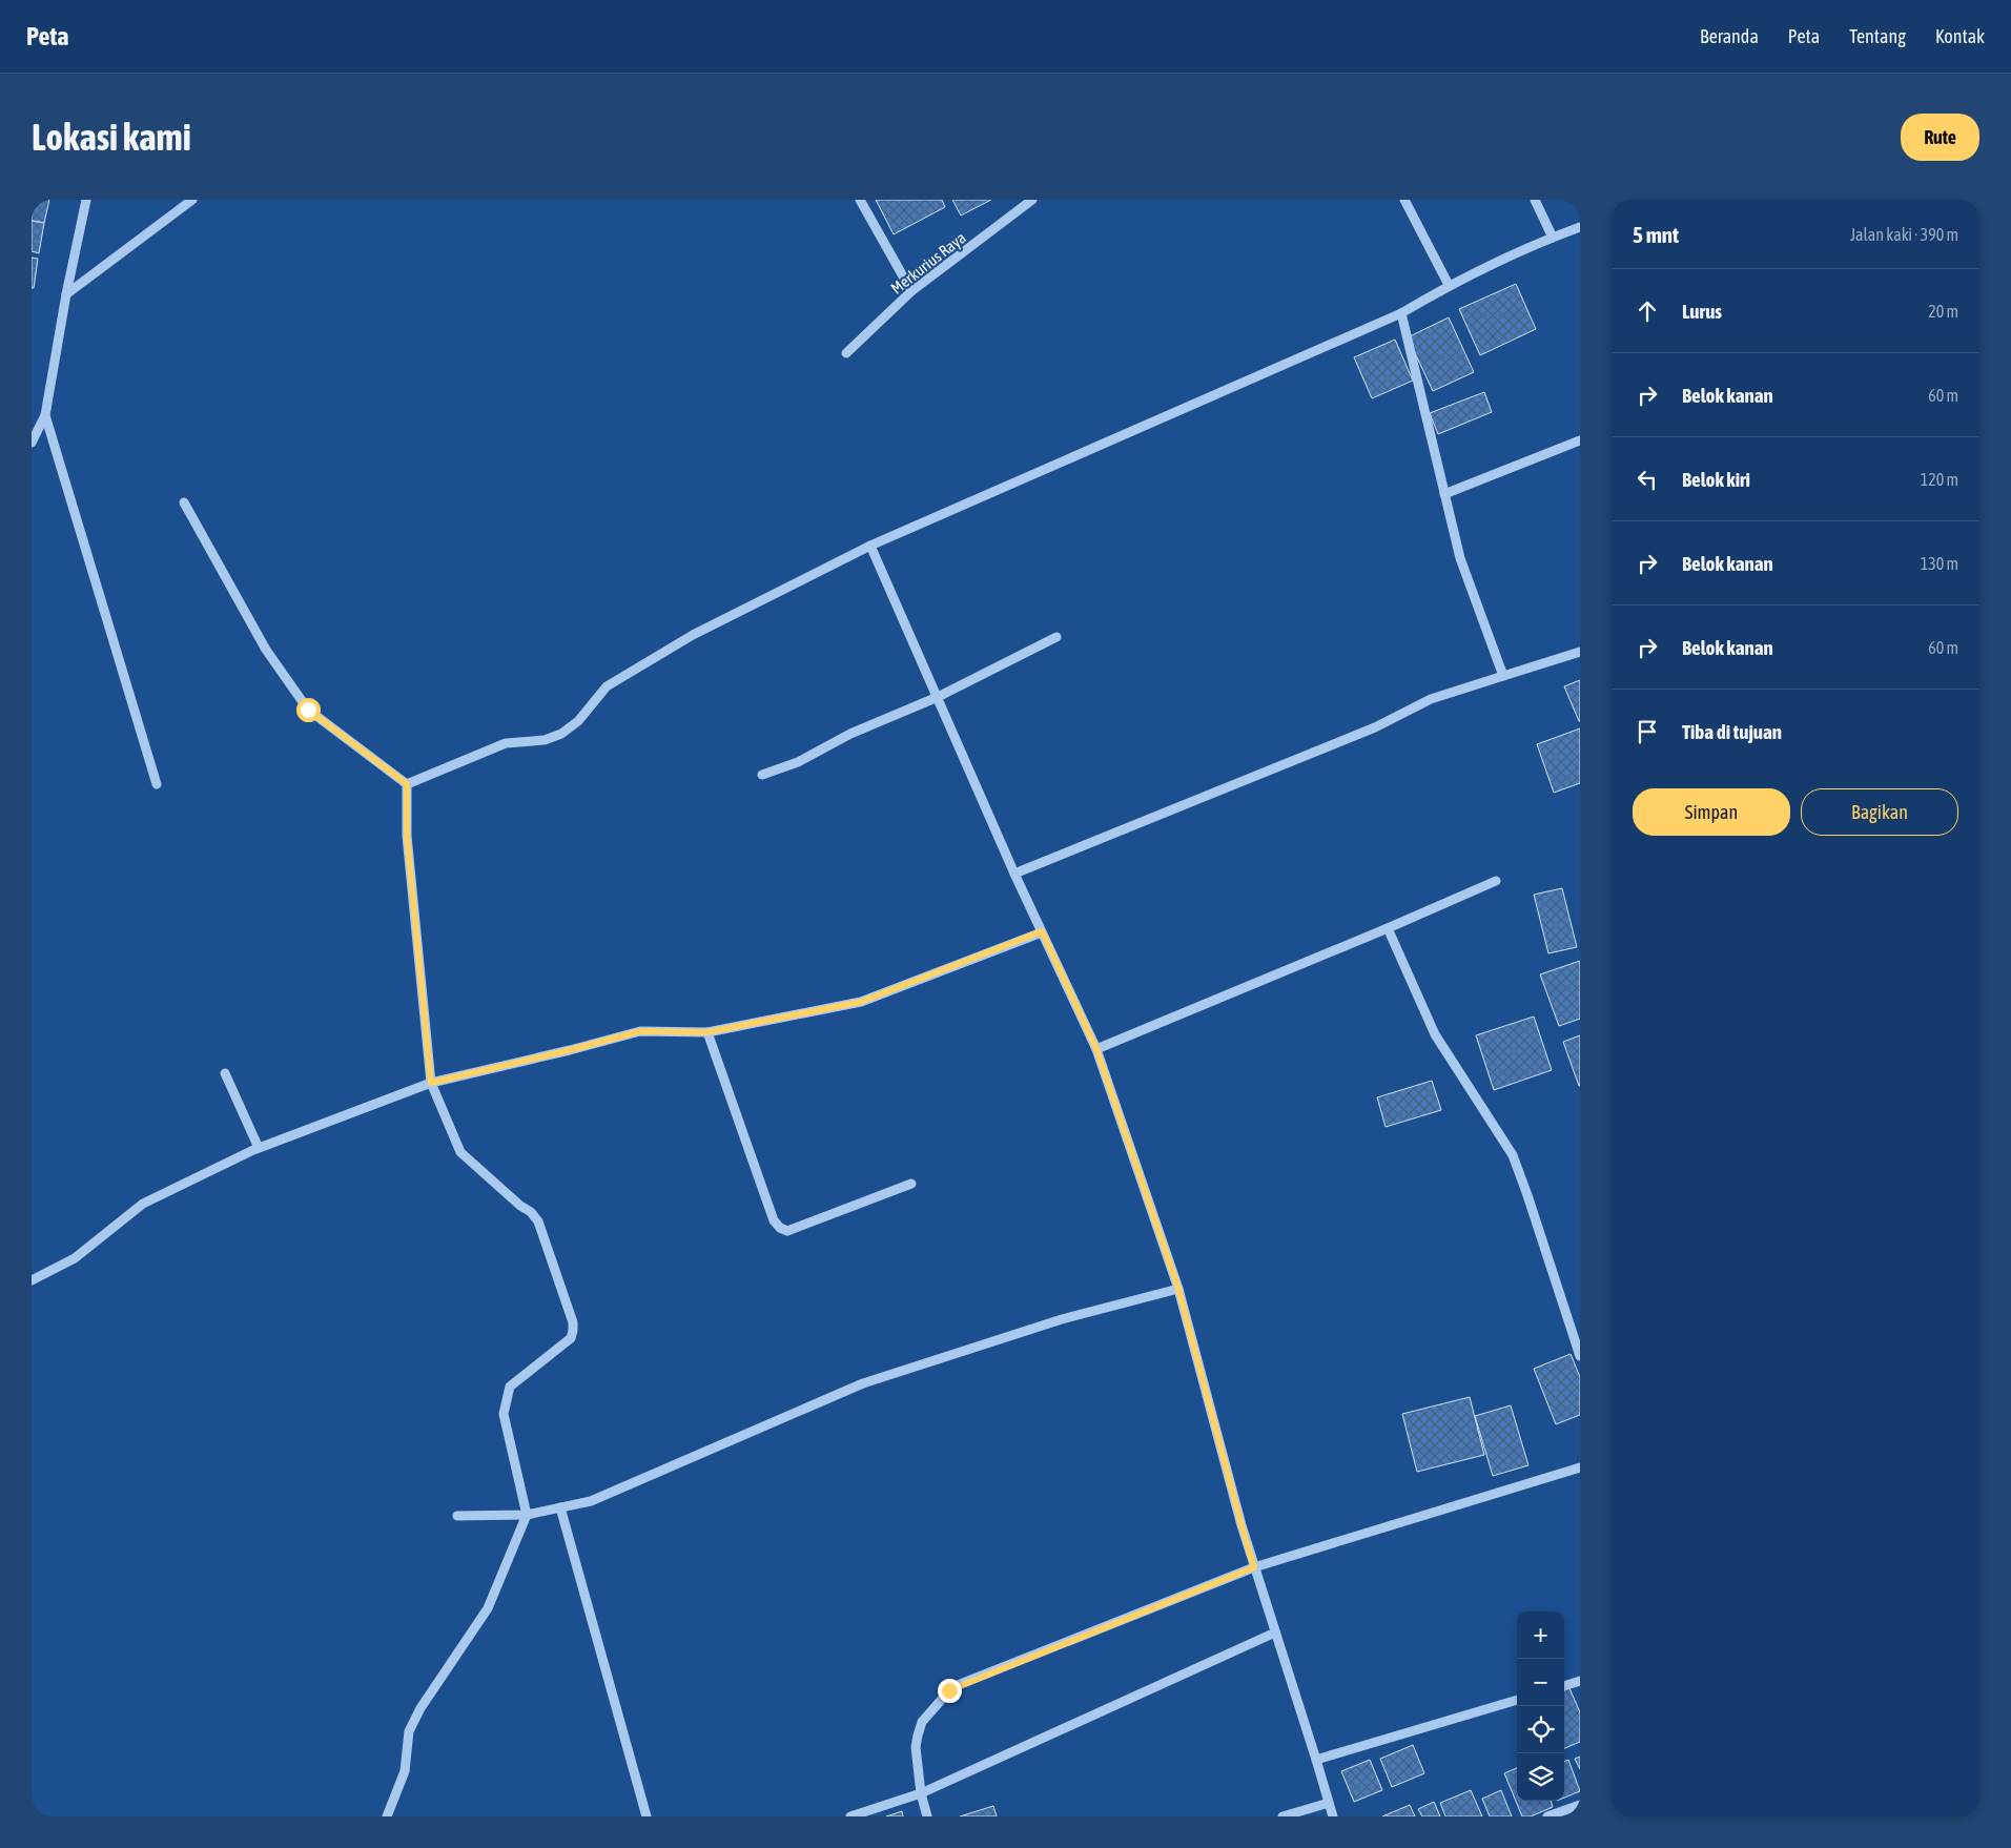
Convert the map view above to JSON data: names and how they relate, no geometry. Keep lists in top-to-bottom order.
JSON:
{
  "streets": {
    "street": ["Merkurius Raya"]
  },
  "page": {
    "header": "Peta",
    "nav": [
      "Beranda",
      "Peta",
      "Tentang",
      "Kontak"
    ],
    "buttons": [
      "Rute",
      ["Simpan", "Bagikan"]
    ],
    "title": "Lokasi kami",
    "heading": ["5 mnt", "Jalan kaki · 390 m"],
    "list": [
      ["Lurus", "20 m"],
      ["Belok kanan", "60 m"],
      ["Belok kiri", "120 m"],
      ["Belok kanan", "130 m"],
      ["Belok kanan", "60 m"],
      "Tiba di tujuan"
    ],
    "map_buttons": ["+", "−"]
  }
}
